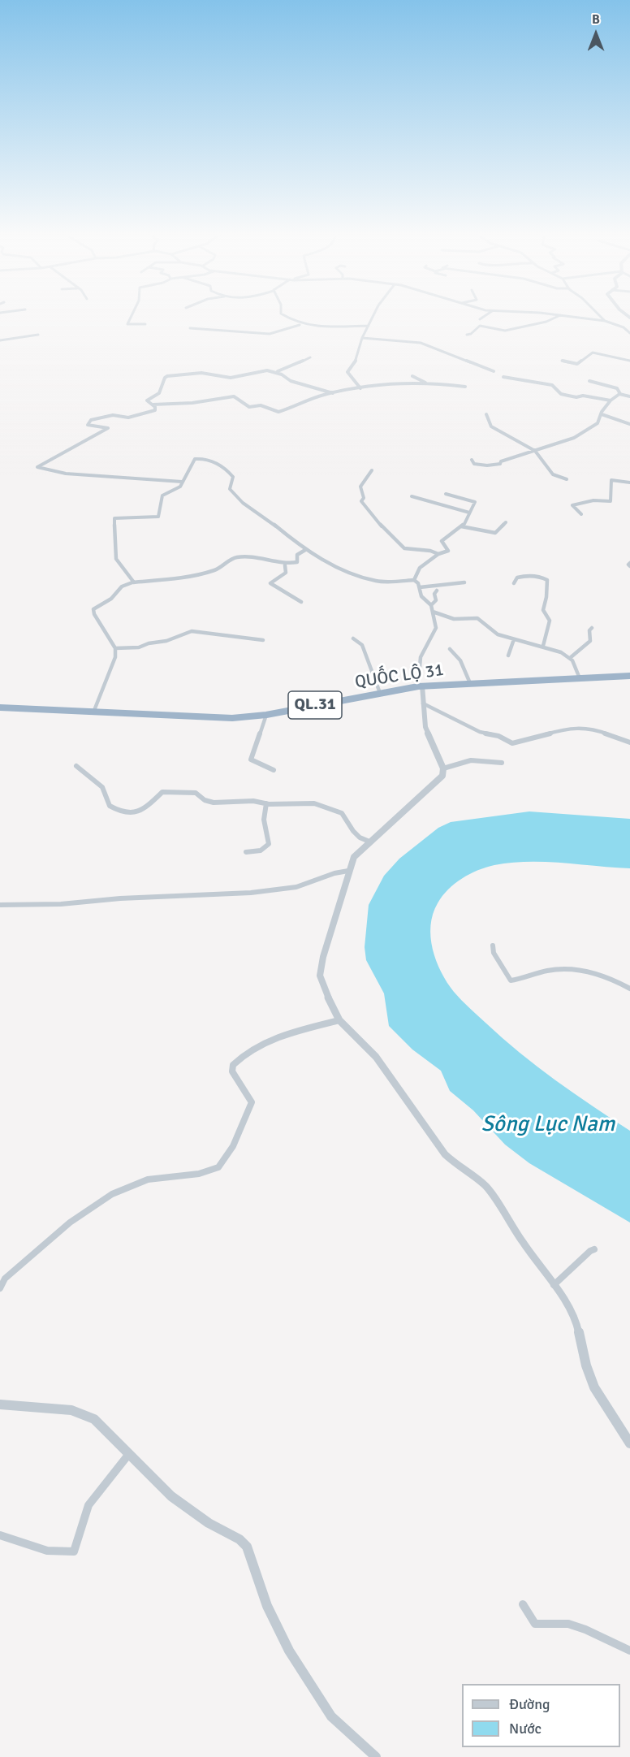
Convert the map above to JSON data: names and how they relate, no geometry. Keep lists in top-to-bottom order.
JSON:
{
  "streets": {
    "highway": ["QUỐC LỘ 31", "QL.31"]
  },
  "water": ["Sông Lục Nam"],
  "legend": ["Đường", "Nước"],
  "north": "top"
}
